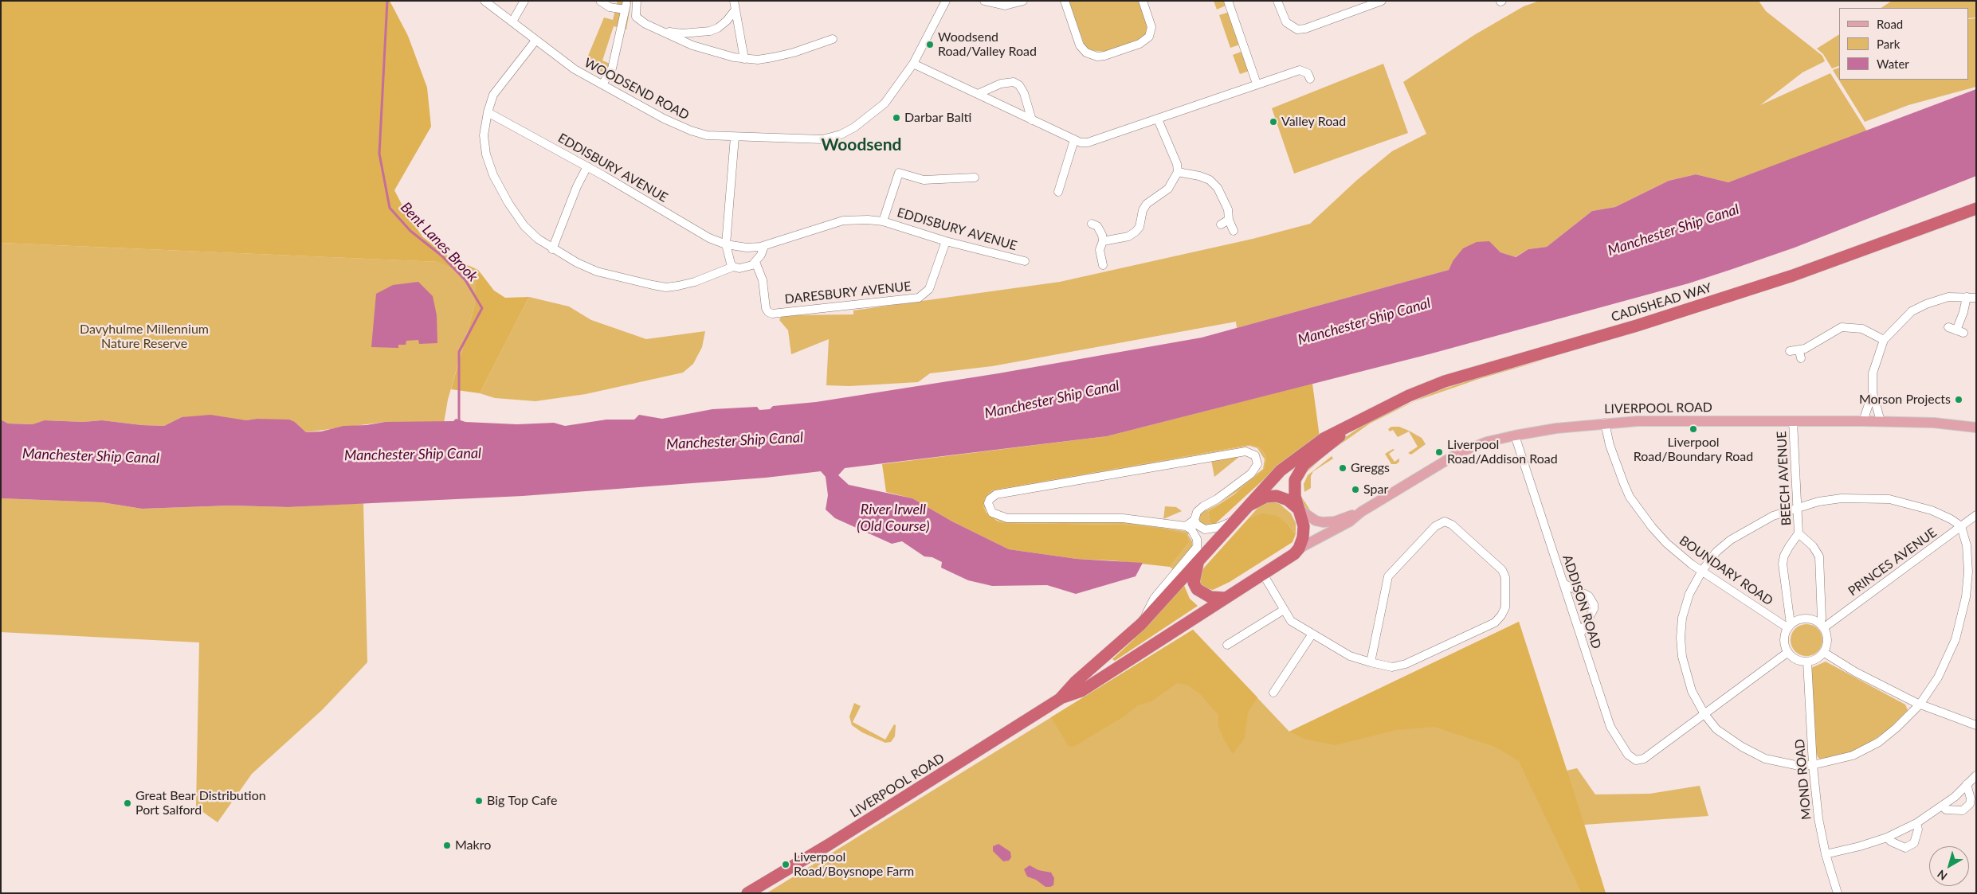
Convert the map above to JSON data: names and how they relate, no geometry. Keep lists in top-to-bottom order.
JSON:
{
  "streets": {
    "highway": ["CADISHEAD WAY", "LIVERPOOL ROAD"],
    "street": [
      "WOODSEND ROAD",
      "EDDISBURY AVENUE",
      "DARESBURY AVENUE",
      "BEECH AVENUE",
      "PRINCES AVENUE",
      "BOUNDARY ROAD",
      "ADDISON ROAD",
      "MOND ROAD"
    ]
  },
  "crossings": [
    ["EDDISBURY AVENUE", "DARESBURY AVENUE"],
    ["CADISHEAD WAY", "LIVERPOOL ROAD"],
    ["LIVERPOOL ROAD", "BEECH AVENUE"],
    ["LIVERPOOL ROAD", "BOUNDARY ROAD"],
    ["LIVERPOOL ROAD", "ADDISON ROAD"],
    ["BEECH AVENUE", "PRINCES AVENUE"],
    ["BEECH AVENUE", "BOUNDARY ROAD"],
    ["BEECH AVENUE", "MOND ROAD"],
    ["PRINCES AVENUE", "BOUNDARY ROAD"],
    ["PRINCES AVENUE", "MOND ROAD"],
    ["BOUNDARY ROAD", "MOND ROAD"]
  ],
  "districts": ["Woodsend"],
  "water": ["Manchester Ship Canal", "Bent Lanes Brook", "River Irwell (Old Course)"],
  "parks": ["Davyhulme Millennium Nature Reserve"],
  "places": [
    "Woodsend Road/Valley Road",
    "Darbar Balti",
    "Valley Road",
    "Morson Projects",
    "Liverpool Road/Boundary Road",
    "Liverpool Road/Addison Road",
    "Greggs",
    "Spar",
    "Big Top Cafe",
    "Great Bear Distribution Port Salford",
    "Makro",
    "Liverpool Road/Boysnope Farm"
  ],
  "legend": ["Road", "Park", "Water"],
  "north": "bottom left"
}
